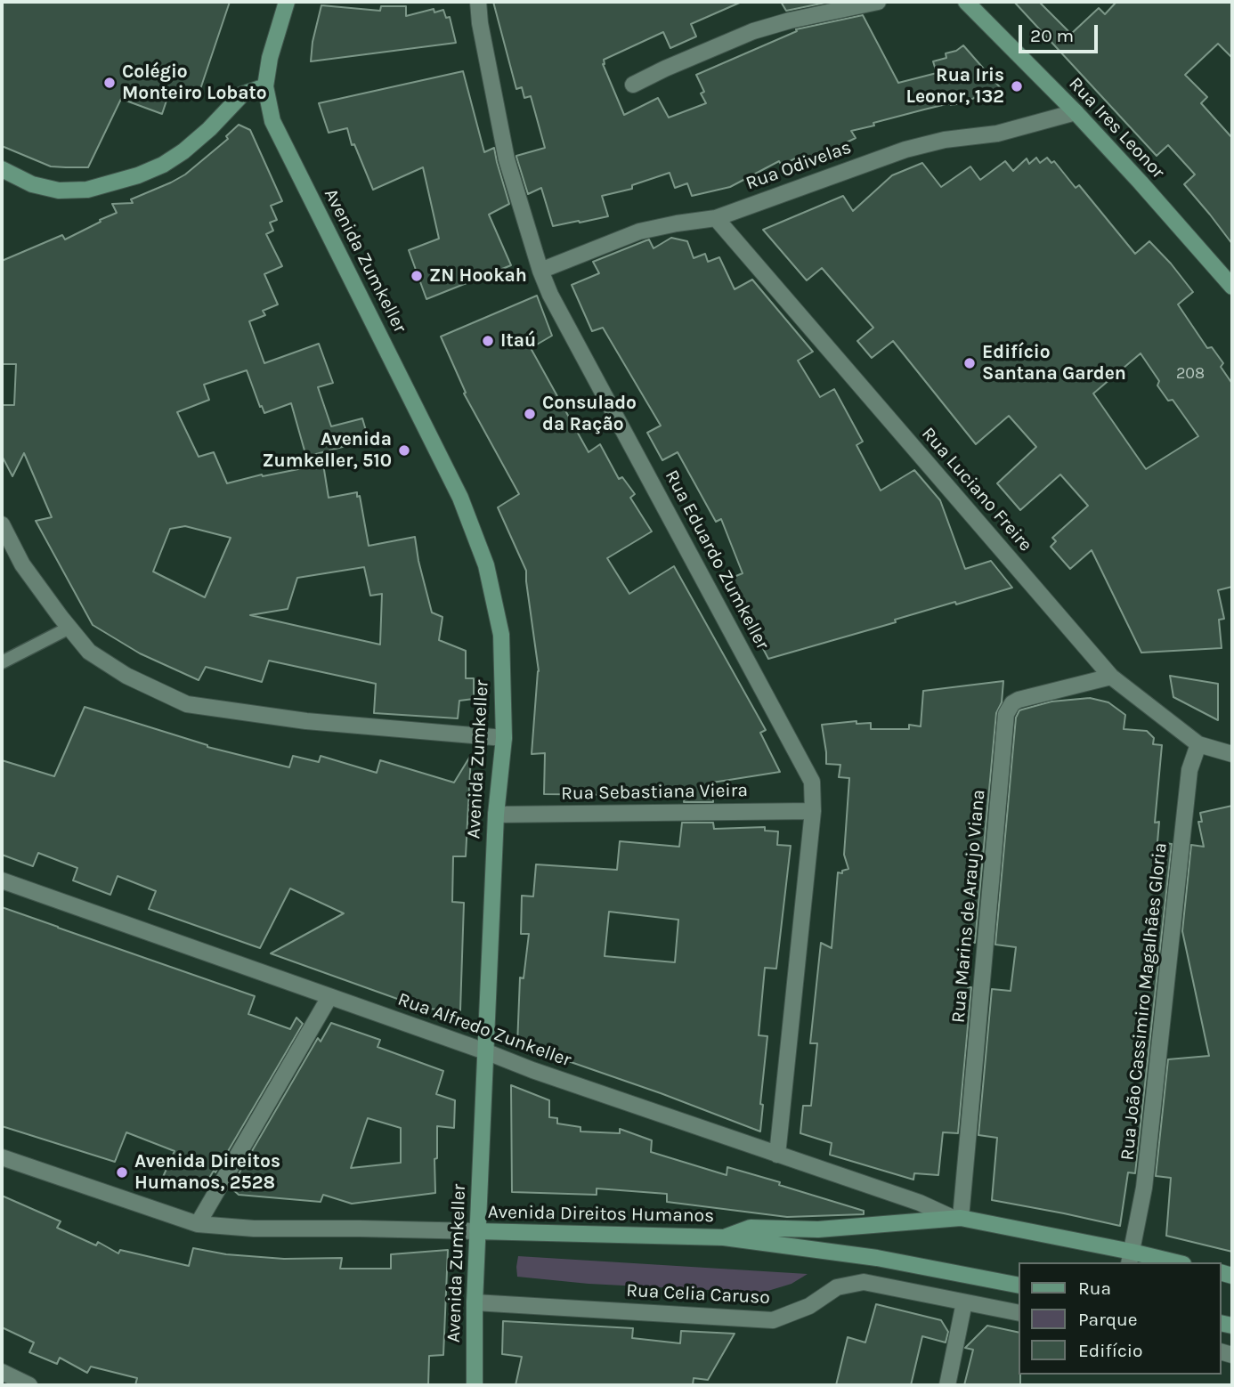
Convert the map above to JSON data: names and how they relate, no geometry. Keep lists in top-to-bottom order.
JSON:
{
  "streets": {
    "main road": ["Rua Ires Leonor", "Avenida Zumkeller", "Avenida Direitos Humanos"],
    "street": [
      "Rua Odivelas",
      "Rua Luciano Freire",
      "Rua Eduardo Zumkeller",
      "Rua Sebastiana Vieira",
      "Rua Marins de Araujo Viana",
      "Rua João Cassimiro Magalhães Gloria",
      "Rua Alfredo Zunkeller",
      "Rua Celia Caruso"
    ]
  },
  "crossings": [
    ["Rua Ires Leonor", "Rua Odivelas"],
    ["Rua Odivelas", "Rua Luciano Freire"],
    ["Rua Odivelas", "Rua Eduardo Zumkeller"],
    ["Avenida Zumkeller", "Rua Sebastiana Vieira"],
    ["Avenida Zumkeller", "Rua Alfredo Zunkeller"],
    ["Avenida Zumkeller", "Avenida Direitos Humanos"],
    ["Avenida Zumkeller", "Rua Celia Caruso"],
    ["Rua Luciano Freire", "Rua Marins de Araujo Viana"],
    ["Rua Luciano Freire", "Rua João Cassimiro Magalhães Gloria"],
    ["Rua Eduardo Zumkeller", "Rua Sebastiana Vieira"],
    ["Rua Eduardo Zumkeller", "Rua Alfredo Zunkeller"],
    ["Rua Marins de Araujo Viana", "Rua Alfredo Zunkeller"],
    ["Rua Marins de Araujo Viana", "Avenida Direitos Humanos"],
    ["Rua João Cassimiro Magalhães Gloria", "Avenida Direitos Humanos"],
    ["Rua Alfredo Zunkeller", "Avenida Direitos Humanos"]
  ],
  "places": [
    "Colégio Monteiro Lobato",
    "Rua Iris Leonor, 132",
    "ZN Hookah",
    "Itaú",
    "Edifício Santana Garden",
    "Consulado da Ração",
    "Avenida Zumkeller, 510",
    "Avenida Direitos Humanos, 2528"
  ],
  "house_numbers": ["208"],
  "legend": ["Rua", "Parque", "Edifício"],
  "scale_bar": "20 m"
}
